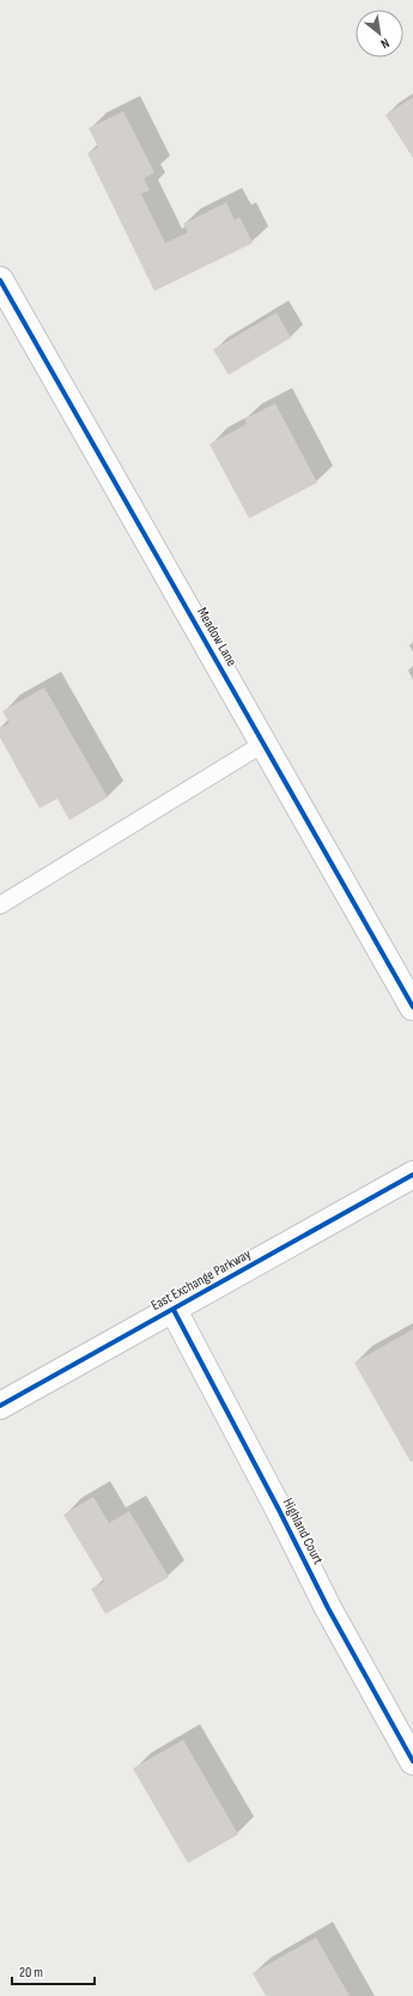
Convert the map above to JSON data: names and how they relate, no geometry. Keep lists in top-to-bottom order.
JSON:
{
  "streets": {
    "street": ["Meadow Lane", "East Exchange Parkway", "Highland Court"]
  },
  "crossings": [
    ["East Exchange Parkway", "Highland Court"]
  ],
  "scale_bar": "20 m",
  "north": "bottom right"
}
